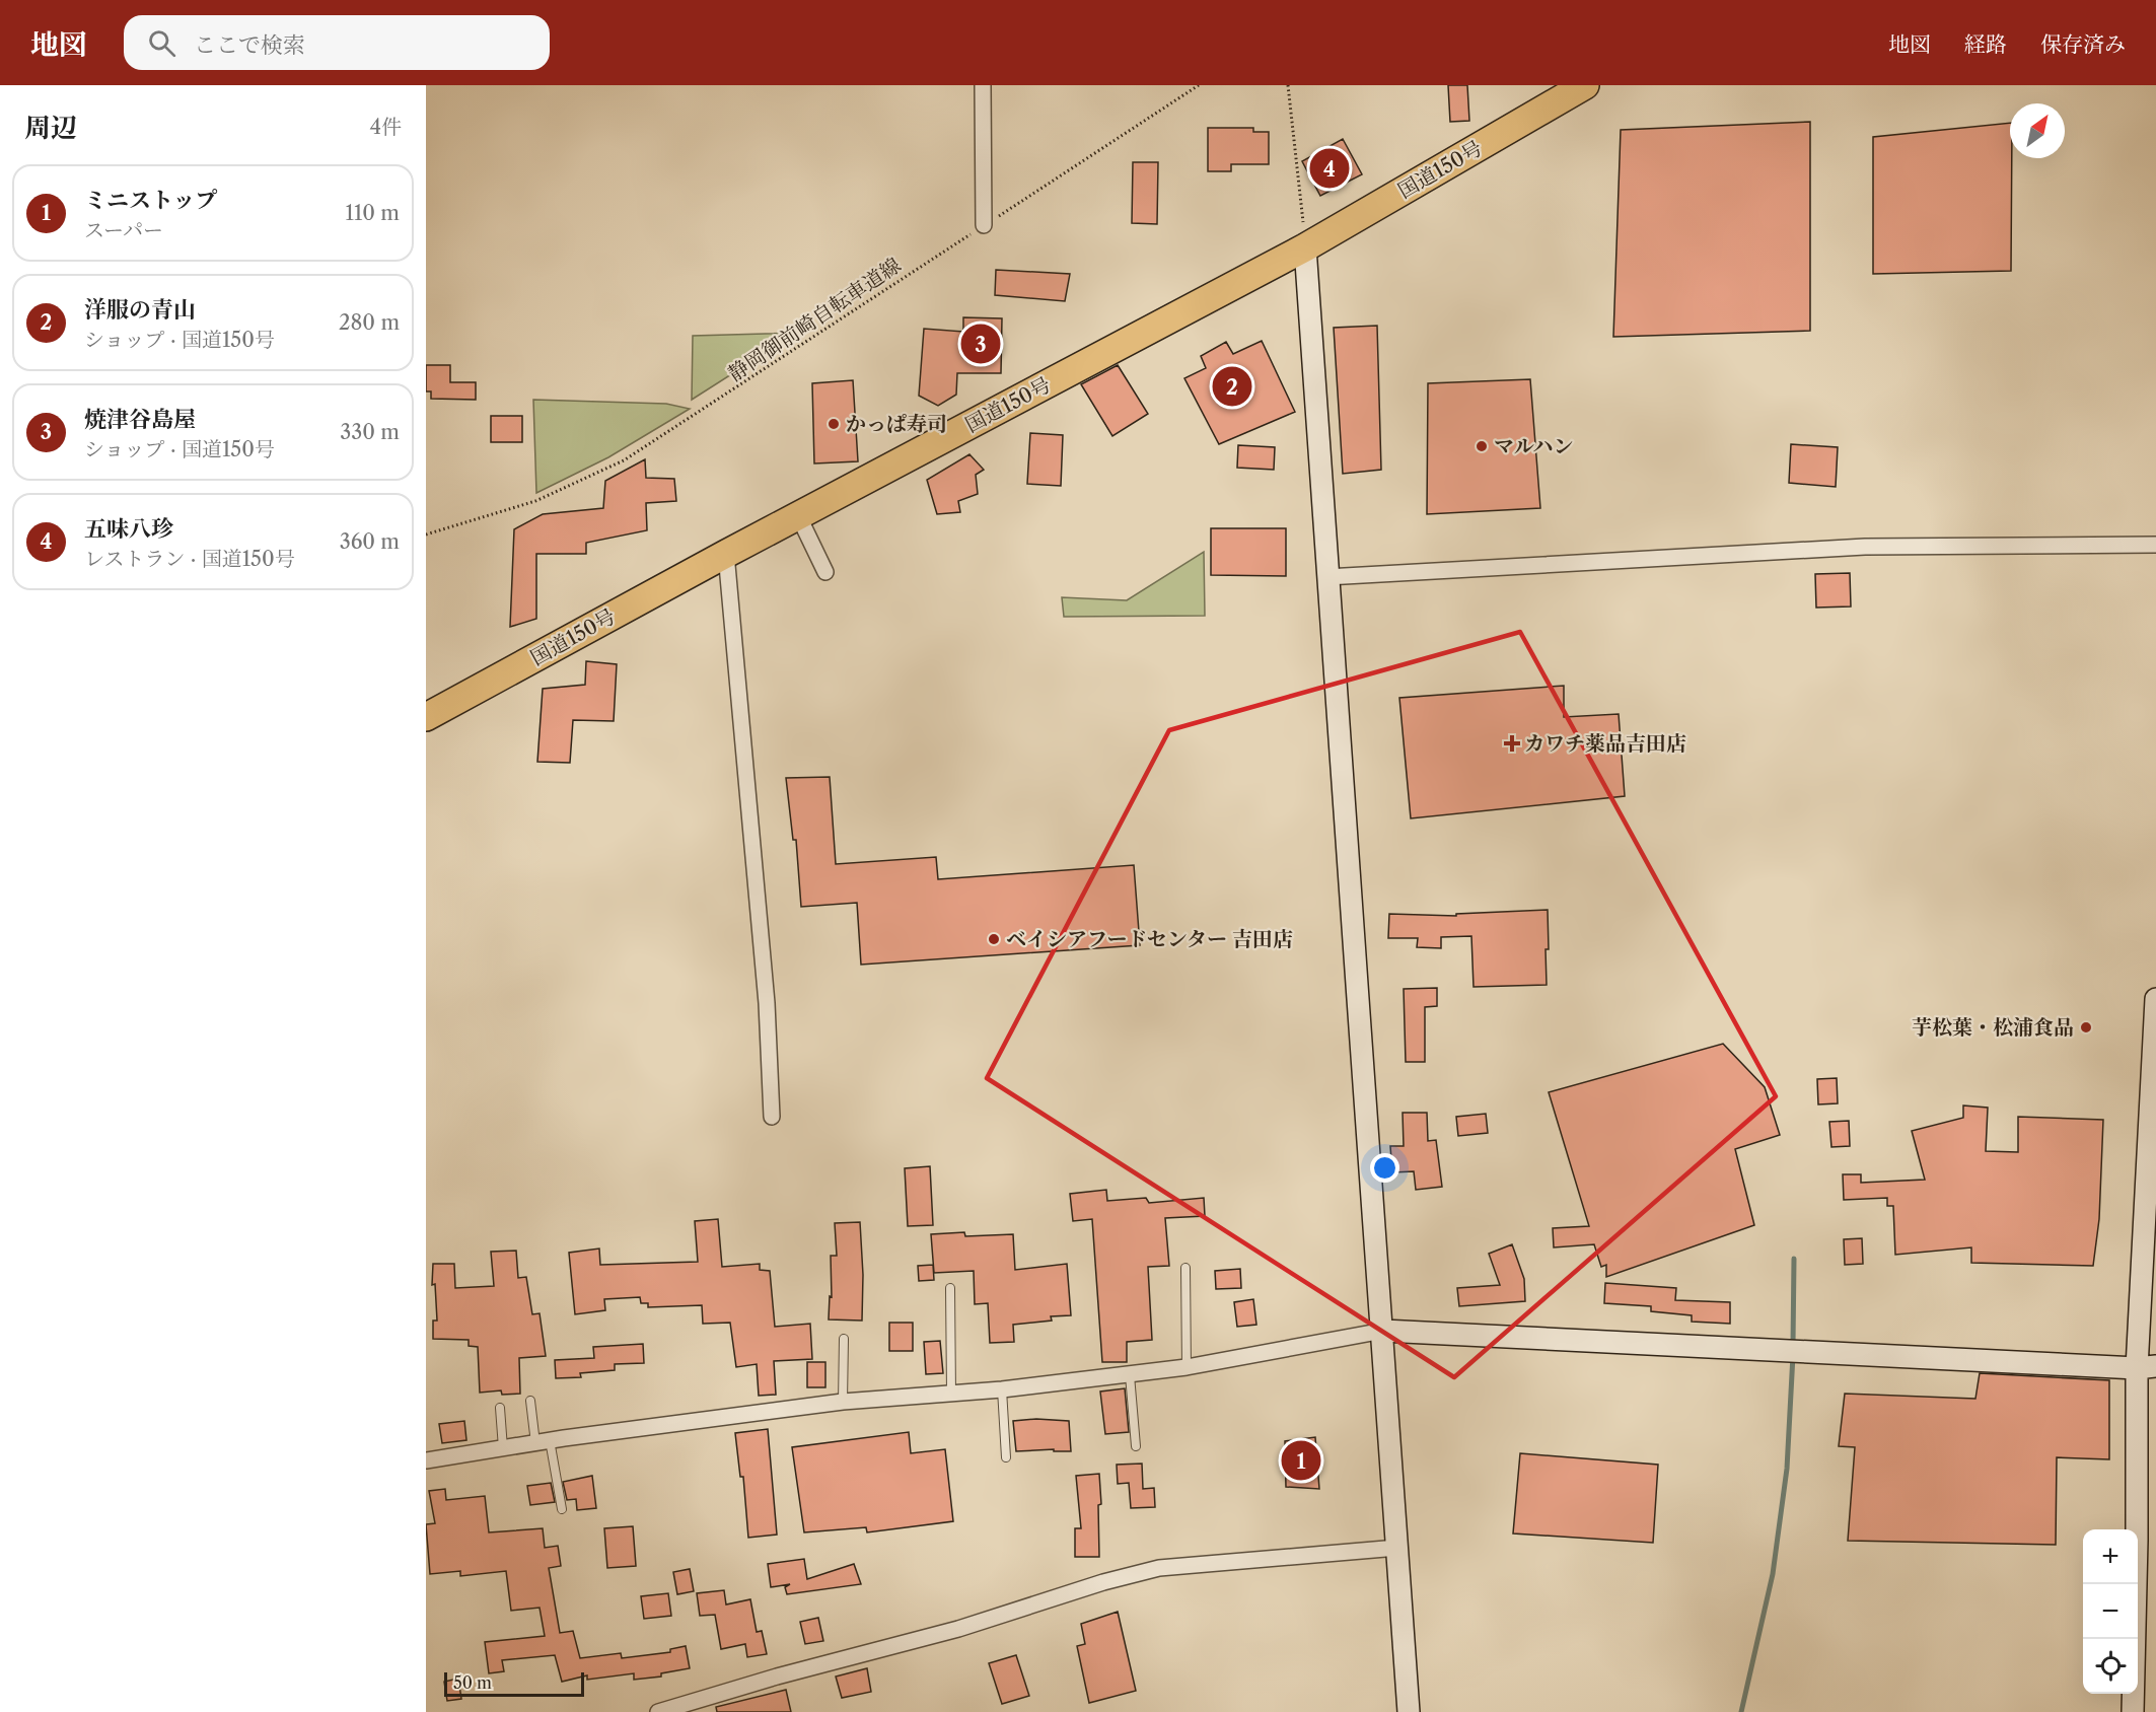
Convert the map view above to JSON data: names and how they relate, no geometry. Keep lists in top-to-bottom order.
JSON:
{
  "streets": {
    "highway": ["国道150号"],
    "path": ["静岡御前崎自転車道線"]
  },
  "places": {
    "other": [
      "かっぱ寿司",
      "マルハン",
      "ベイシアフードセンター 吉田店",
      "芋松葉・松浦食品"
    ],
    "health": ["カワチ薬品吉田店"]
  },
  "scale_bar": "50 m",
  "north": "top right",
  "page": {
    "header": "地図",
    "search": "ここで検索",
    "nav": ["地図", "経路", "保存済み"],
    "heading": ["周辺", "4件"],
    "pins": [
      "4",
      "3",
      "2",
      "1"
    ],
    "list": [
      {
        "mark": "1",
        "name": "ミニストップ",
        "note": "スーパー",
        "value": "110 m"
      },
      {
        "mark": "2",
        "name": "洋服の青山",
        "note": "ショップ · 国道150号",
        "value": "280 m"
      },
      {
        "mark": "3",
        "name": "焼津谷島屋",
        "note": "ショップ · 国道150号",
        "value": "330 m"
      },
      {
        "mark": "4",
        "name": "五味八珍",
        "note": "レストラン · 国道150号",
        "value": "360 m"
      }
    ],
    "map_buttons": ["+", "−"],
    "scale": "50 m"
  }
}
